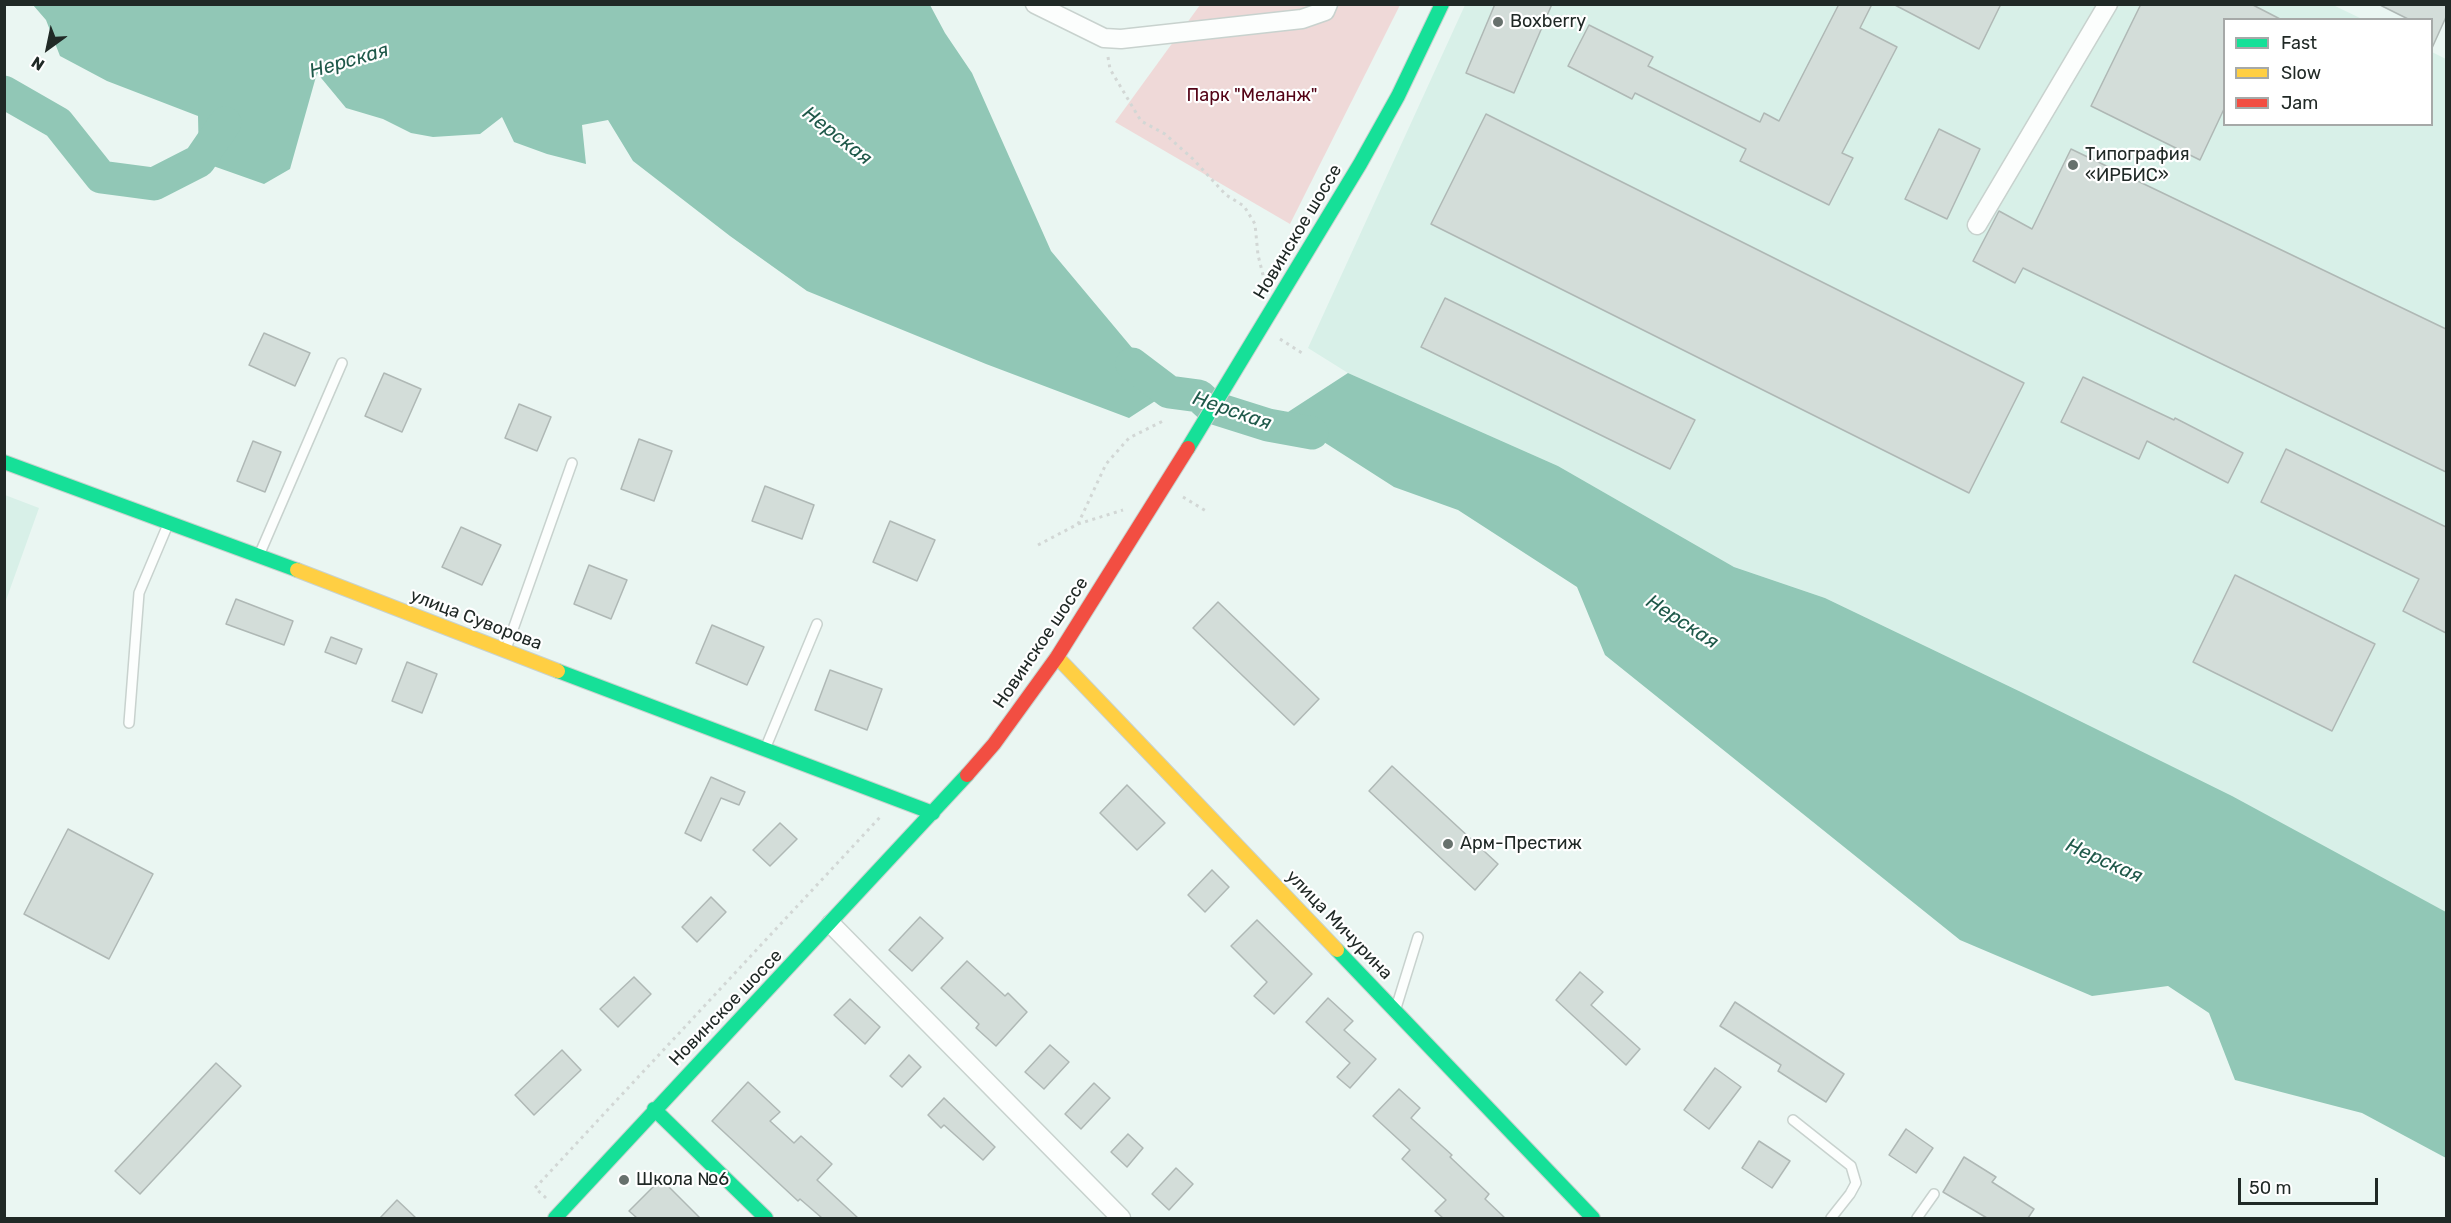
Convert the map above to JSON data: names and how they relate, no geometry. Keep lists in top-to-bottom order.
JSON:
{
  "streets": {
    "street": ["Новинское шоссе", "улица Суворова", "улица Мичурина"]
  },
  "crossings": [
    ["Новинское шоссе", "улица Суворова"],
    ["Новинское шоссе", "улица Мичурина"]
  ],
  "water": ["Нерская"],
  "parks": ["Парк \"Меланж\""],
  "places": [
    "Boxberry",
    "Типография «ИРБИС»",
    "Арм-Престиж",
    "Школа №6"
  ],
  "legend": ["Fast", "Slow", "Jam"],
  "scale_bar": "50 m",
  "north": "bottom left"
}
